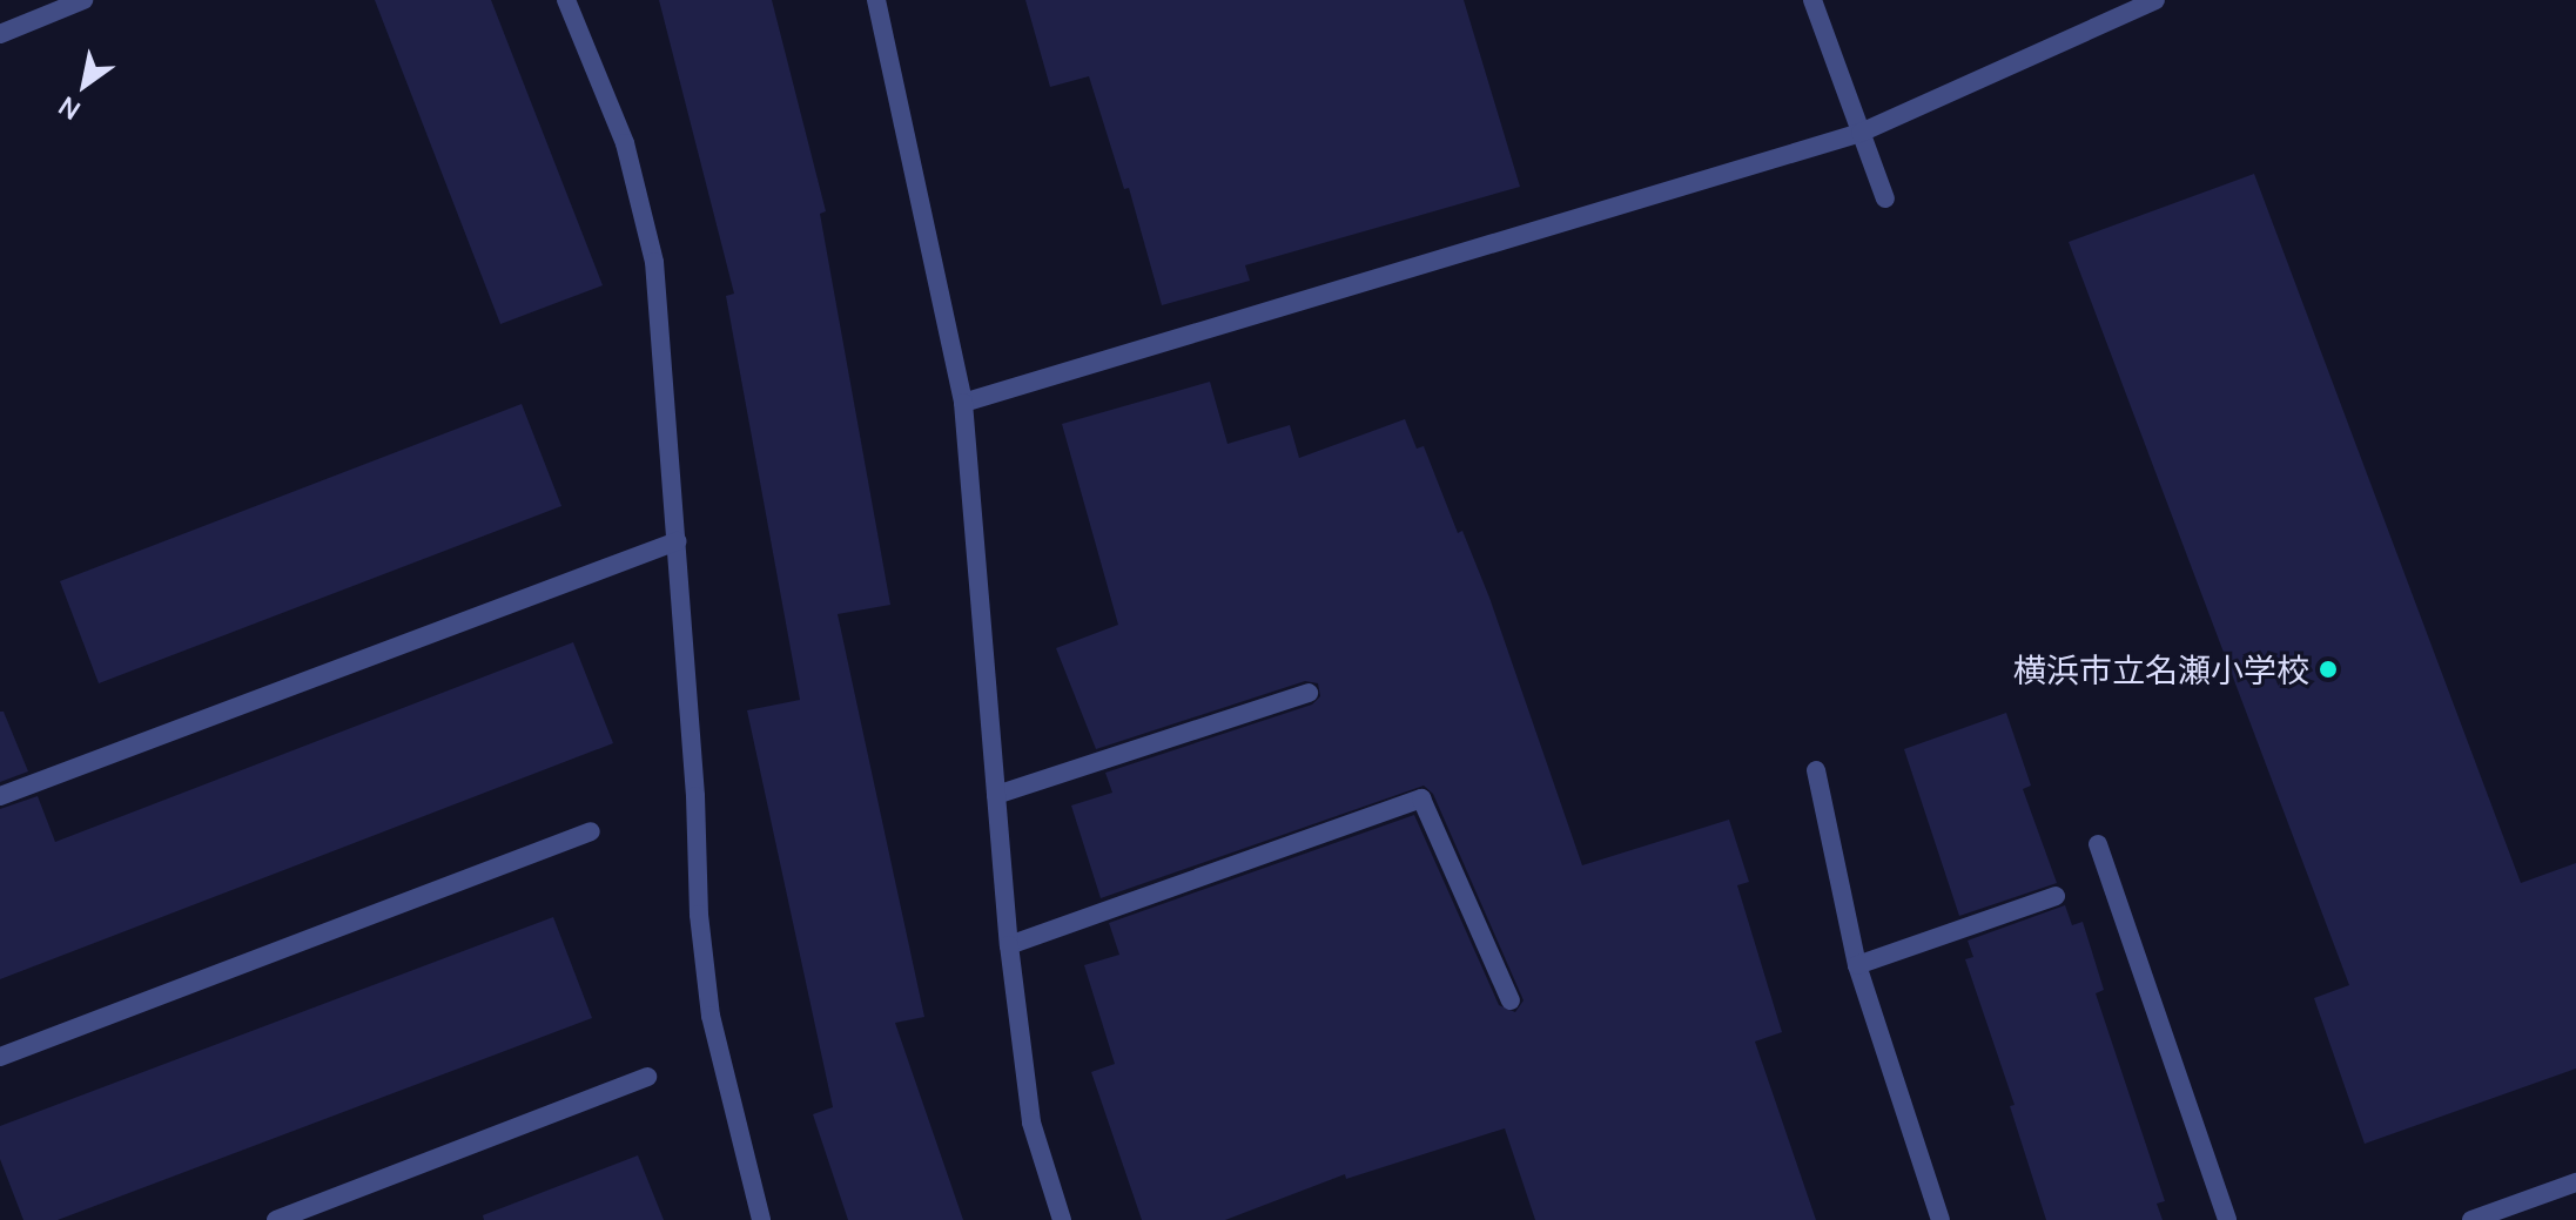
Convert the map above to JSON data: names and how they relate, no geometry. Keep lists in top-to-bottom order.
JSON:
{
  "places": ["横浜市立名瀬小学校"],
  "north": "bottom left"
}
